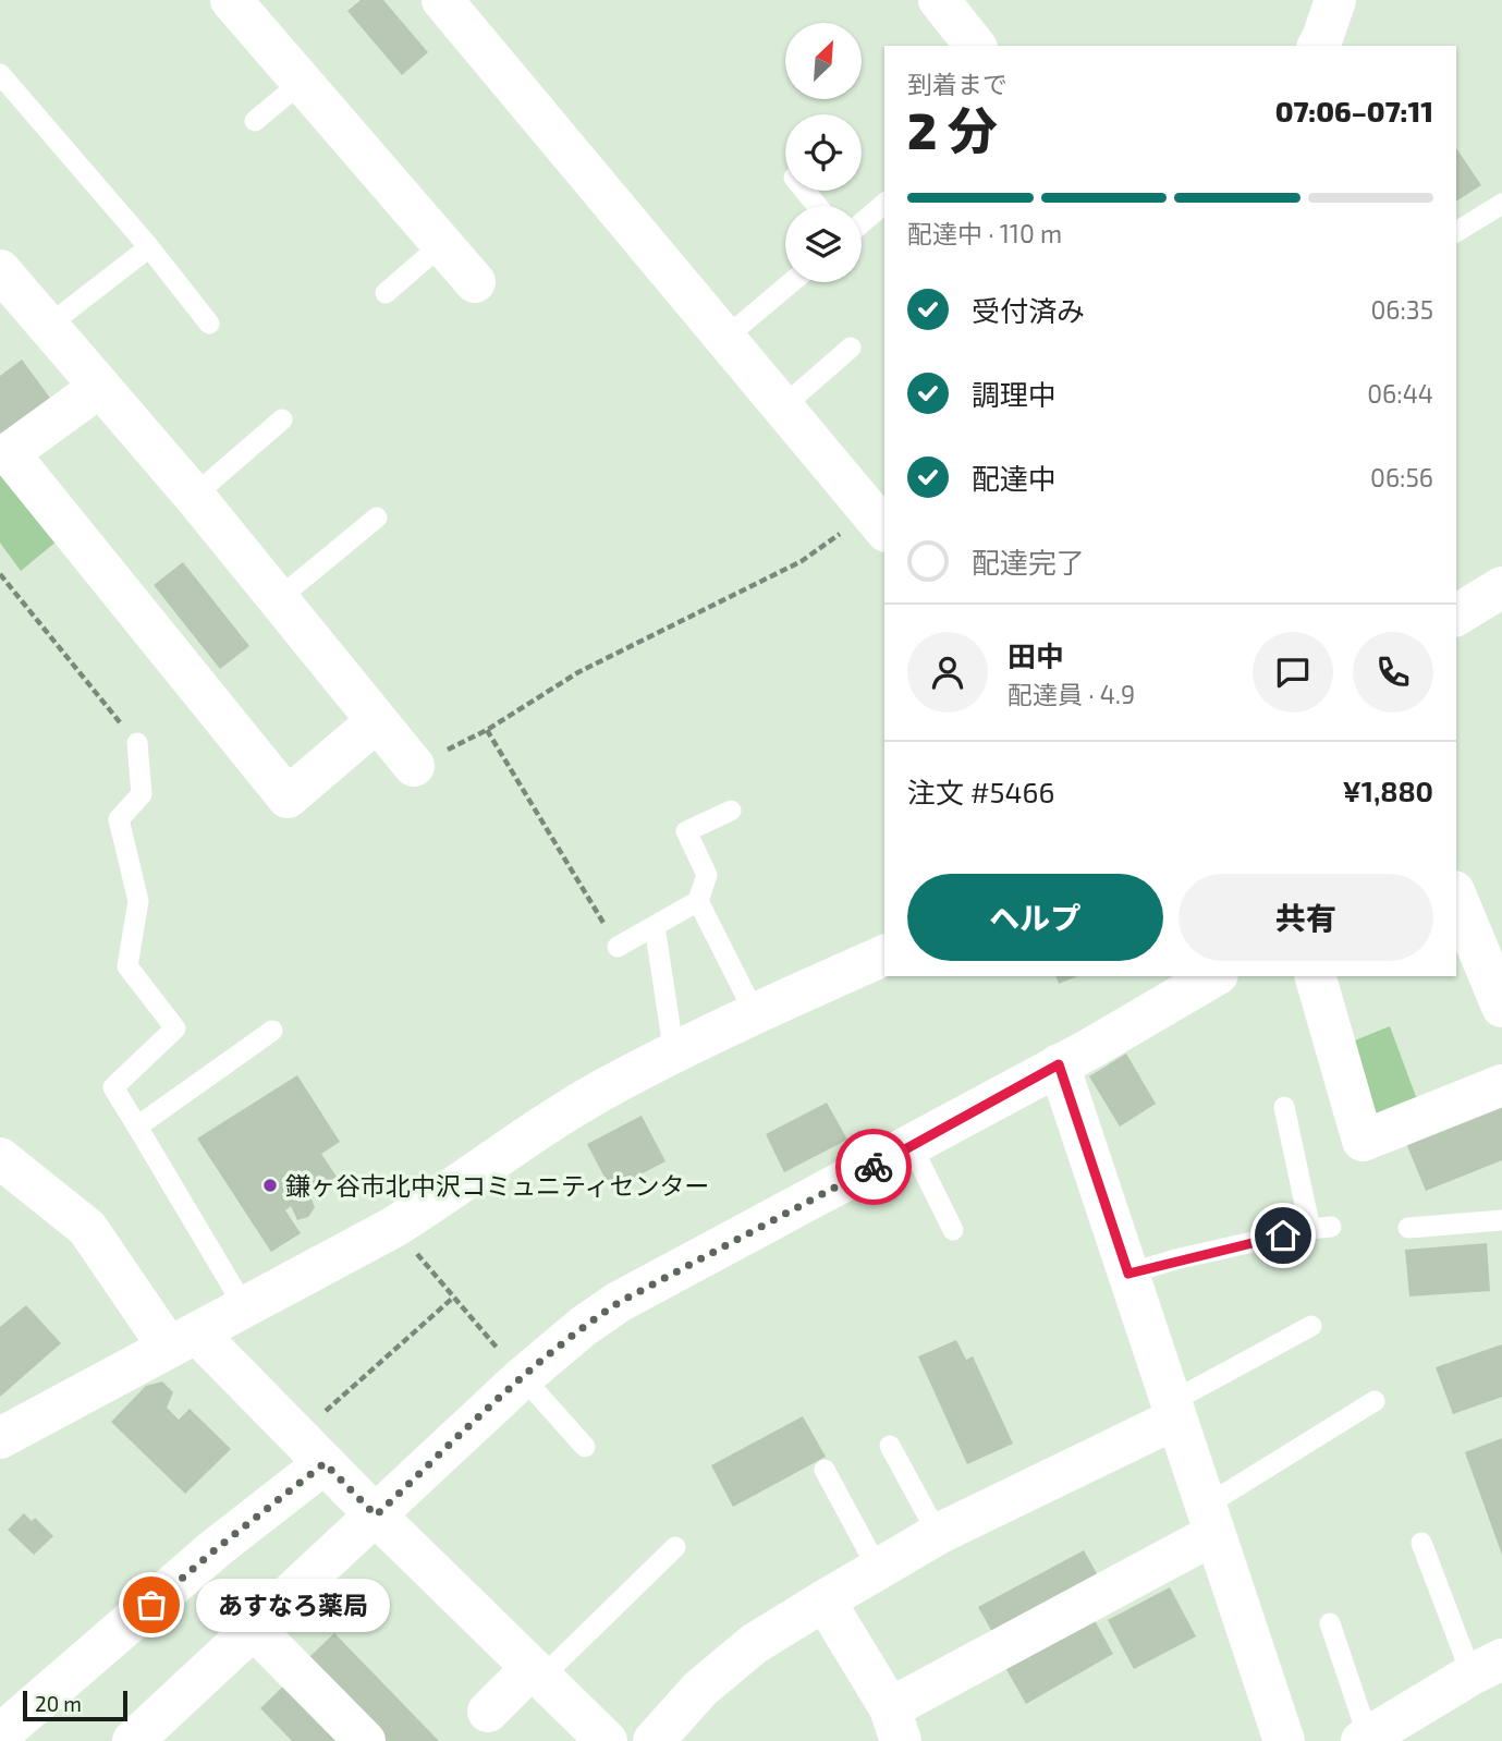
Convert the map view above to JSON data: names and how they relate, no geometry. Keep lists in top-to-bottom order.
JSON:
{
  "places": ["鎌ヶ谷市北中沢コミュニティセンター", "あすなろ薬局"],
  "scale_bar": "20 m",
  "north": "top right",
  "page": {
    "heading": ["2 分", "到着まで", "07:06–07:11"],
    "panel": [
      "田中",
      "配達員 · 4.9",
      "注文 #5466",
      "¥1,880"
    ],
    "bar": "配達中 · 110 m",
    "list": [
      ["受付済み", "06:35"],
      ["調理中", "06:44"],
      ["配達中", "06:56"],
      "配達完了"
    ],
    "buttons": ["ヘルプ", "共有"],
    "bubble": "あすなろ薬局",
    "scale": "20 m"
  }
}
